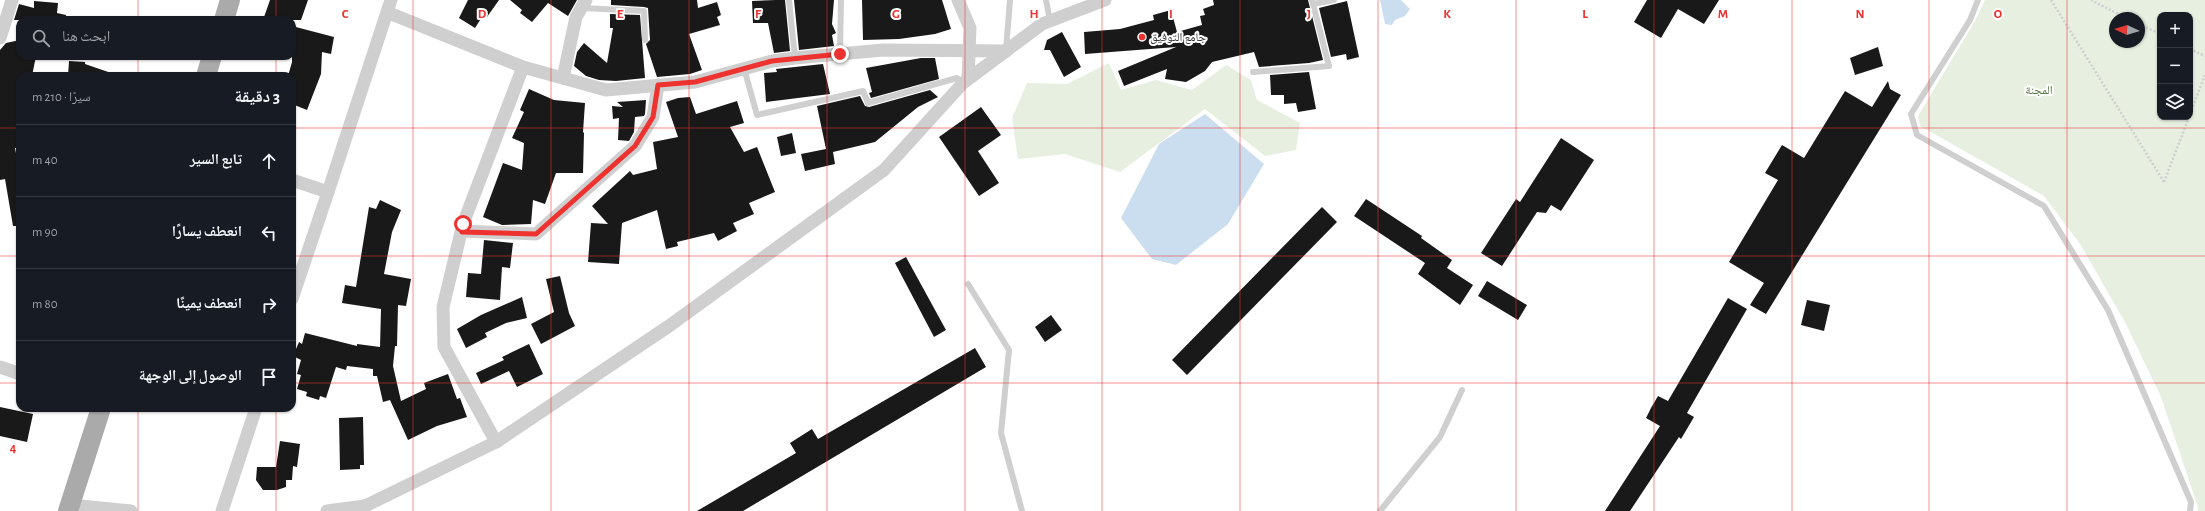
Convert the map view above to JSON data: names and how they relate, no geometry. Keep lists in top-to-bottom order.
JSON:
{
  "parks": ["المجنة"],
  "places": ["جامع التوفيق"],
  "north": "left",
  "page": {
    "map_buttons": ["+", "−"],
    "search": "ابحث هنا",
    "heading": ["3 دقيقة", "سيرًا · 210 m"],
    "list": [
      ["تابع السير", "40 m"],
      ["انعطف يسارًا", "90 m"],
      ["انعطف يمينًا", "80 m"],
      "الوصول إلى الوجهة"
    ]
  },
  "grid": {
    "columns": [
      "C",
      "D",
      "E",
      "F",
      "G",
      "H",
      "I",
      "J",
      "K",
      "L",
      "M",
      "N",
      "O"
    ],
    "rows": ["4"]
  }
}
